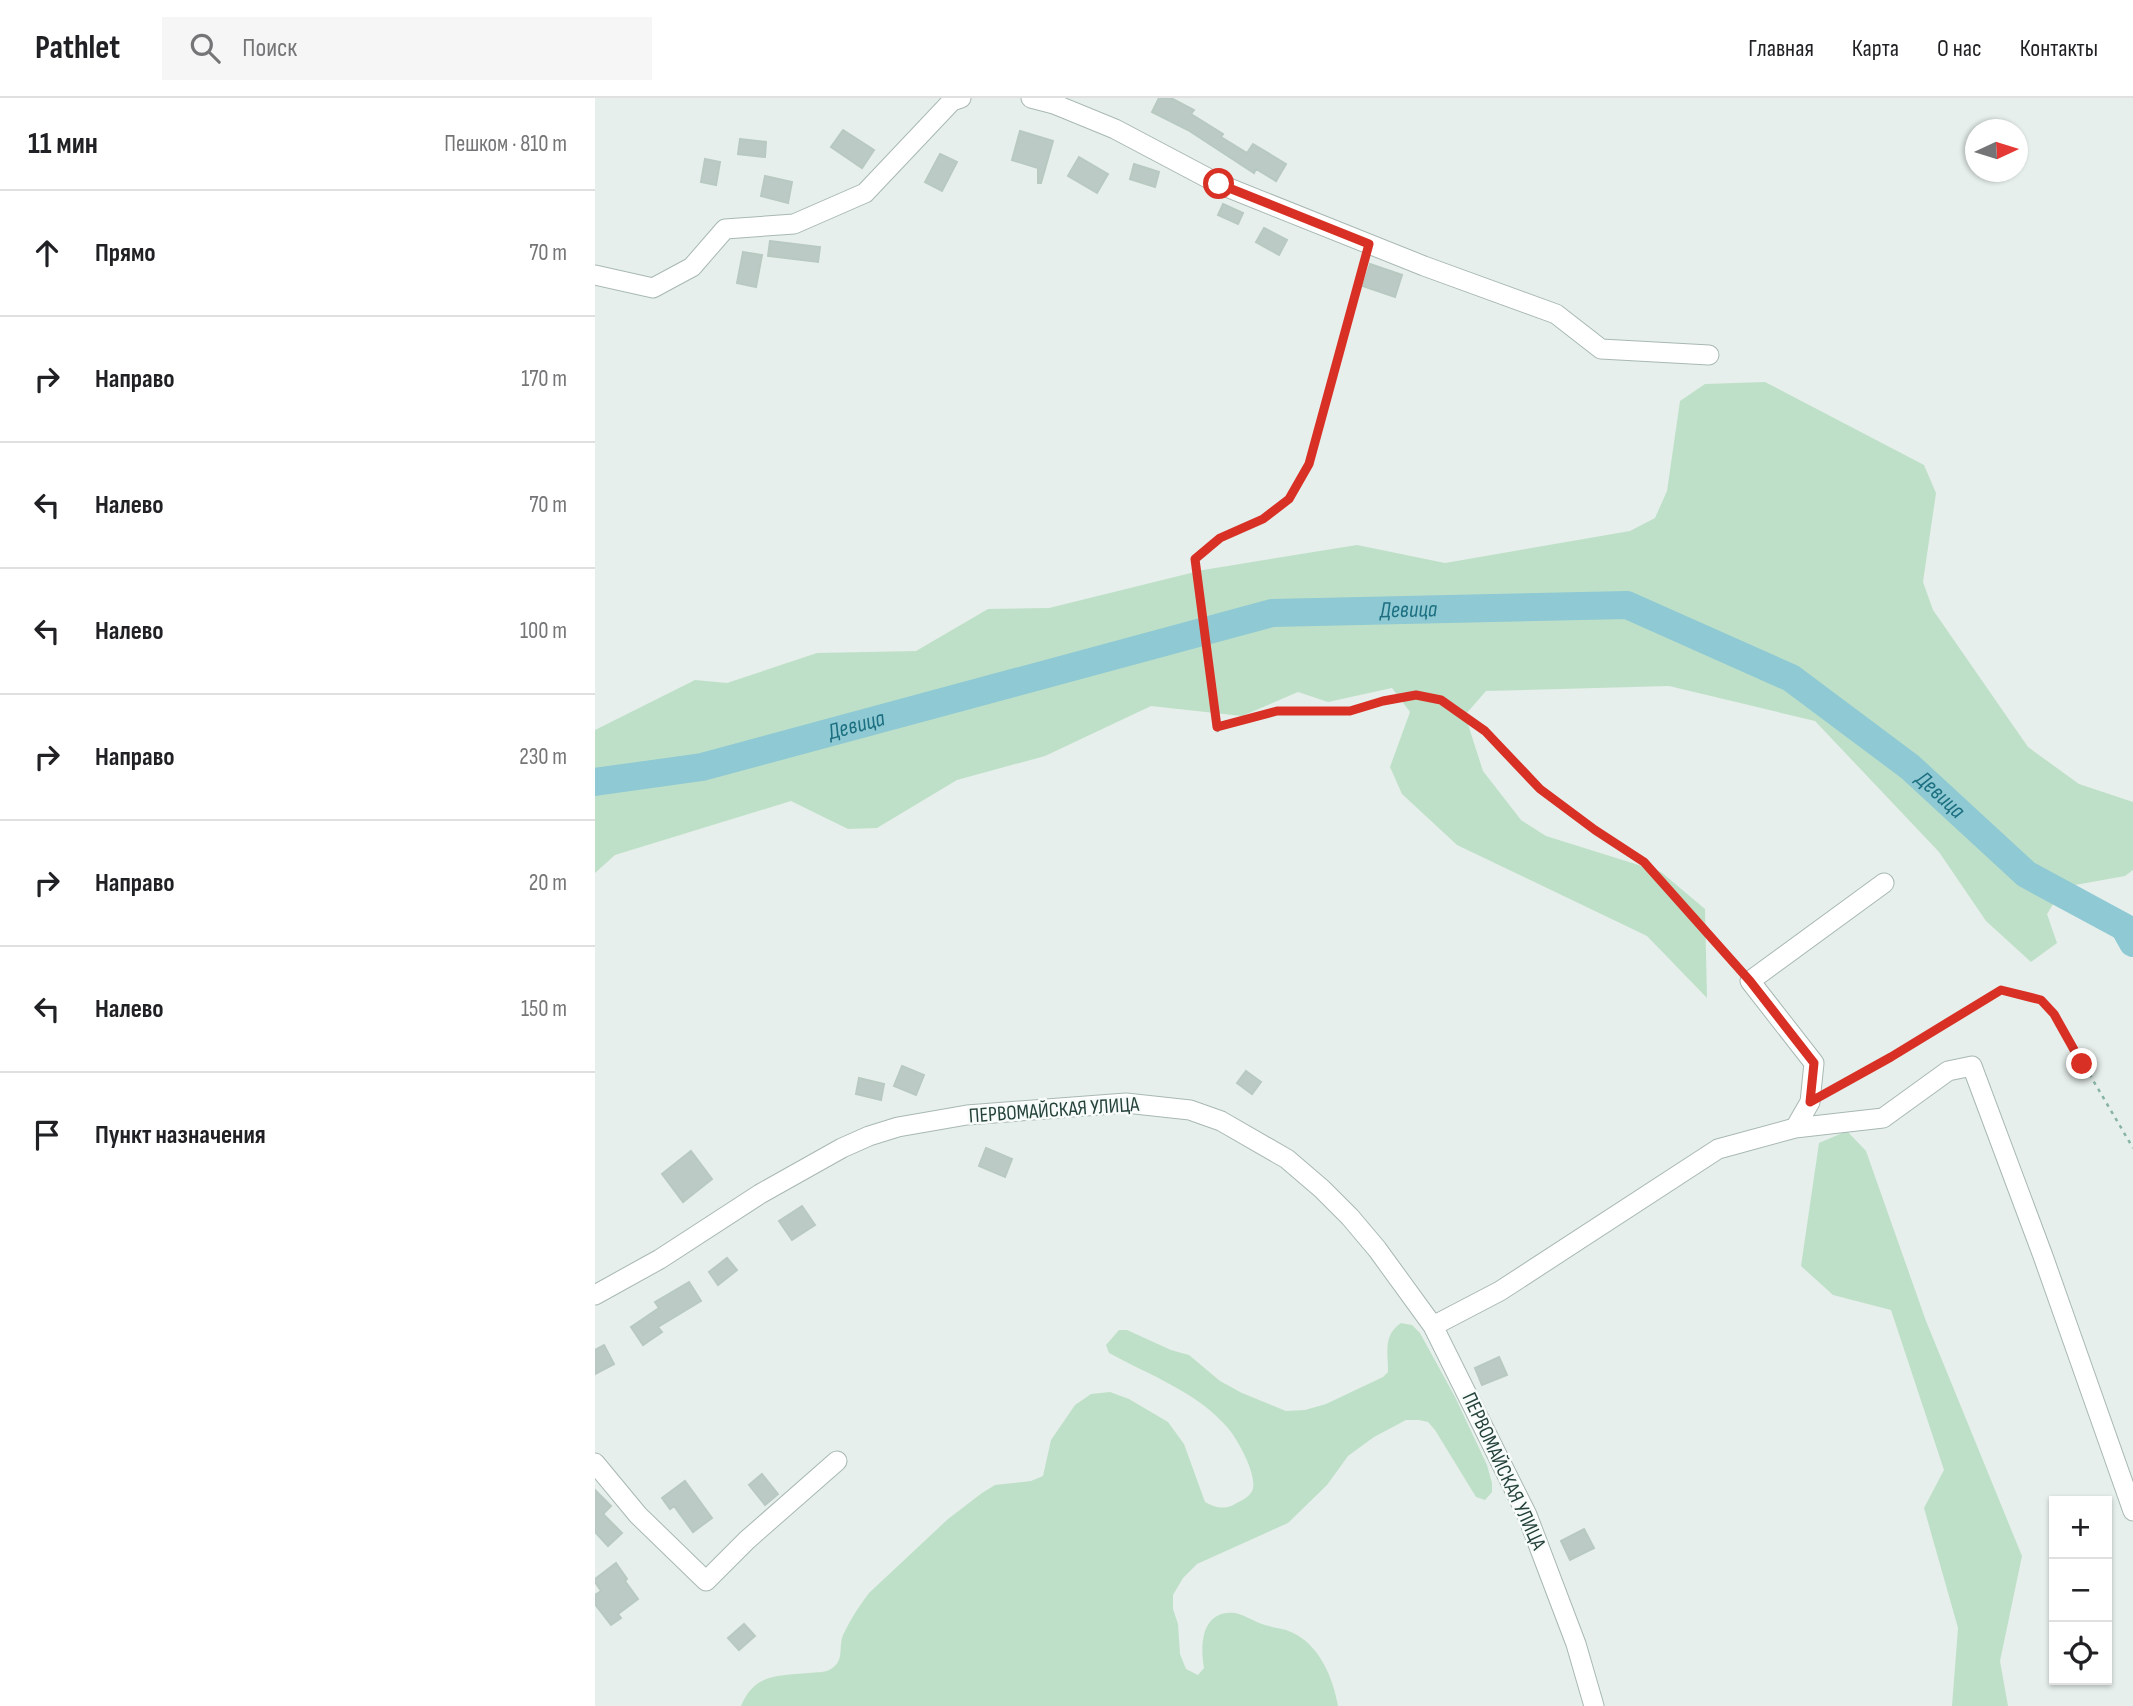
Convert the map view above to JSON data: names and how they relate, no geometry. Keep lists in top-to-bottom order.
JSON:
{
  "streets": {
    "street": ["ПЕРВОМАЙСКАЯ УЛИЦА"]
  },
  "water": ["Девица"],
  "north": "right",
  "page": {
    "header": "Pathlet",
    "search": "Поиск",
    "nav": [
      "Главная",
      "Карта",
      "О нас",
      "Контакты"
    ],
    "heading": ["11 мин", "Пешком · 810 m"],
    "list": [
      ["Прямо", "70 m"],
      ["Направо", "170 m"],
      ["Налево", "70 m"],
      ["Налево", "100 m"],
      ["Направо", "230 m"],
      ["Направо", "20 m"],
      ["Налево", "150 m"],
      "Пункт назначения"
    ],
    "map_buttons": ["+", "−"]
  }
}
